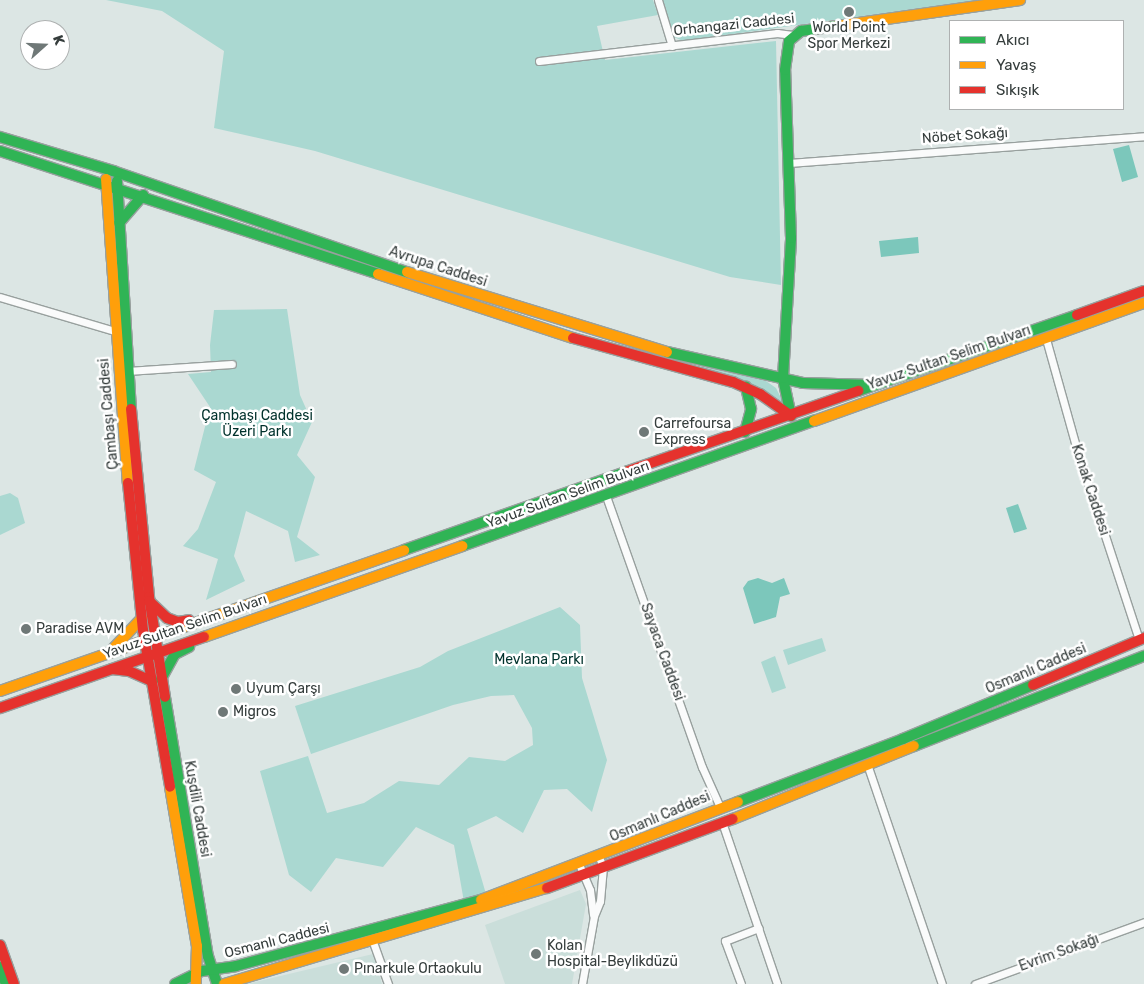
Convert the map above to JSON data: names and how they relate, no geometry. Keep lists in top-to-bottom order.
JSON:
{
  "streets": {
    "main road": [
      "Orhangazi Caddesi",
      "Avrupa Caddesi",
      "Yavuz Sultan Selim Bulvarı",
      "Çambaşı Caddesi",
      "Osmanlı Caddesi",
      "Kuşdili Caddesi"
    ],
    "street": [
      "Nöbet Sokağı",
      "Konak Caddesi",
      "Sayaca Caddesi",
      "Evrim Sokağı"
    ]
  },
  "crossings": [
    ["Avrupa Caddesi", "Yavuz Sultan Selim Bulvarı"],
    ["Avrupa Caddesi", "Çambaşı Caddesi"],
    ["Yavuz Sultan Selim Bulvarı", "Çambaşı Caddesi"],
    ["Yavuz Sultan Selim Bulvarı", "Konak Caddesi"],
    ["Yavuz Sultan Selim Bulvarı", "Sayaca Caddesi"],
    ["Yavuz Sultan Selim Bulvarı", "Kuşdili Caddesi"],
    ["Çambaşı Caddesi", "Kuşdili Caddesi"],
    ["Konak Caddesi", "Osmanlı Caddesi"],
    ["Sayaca Caddesi", "Osmanlı Caddesi"],
    ["Osmanlı Caddesi", "Kuşdili Caddesi"]
  ],
  "parks": ["Çambaşı Caddesi Üzeri Parkı", "Mevlana Parkı"],
  "places": [
    "World Point Spor Merkezi",
    "Carrefoursa Express",
    "Paradise AVM",
    "Uyum Çarşı",
    "Migros",
    "Kolan Hospital-Beylikdüzü",
    "Pınarkule Ortaokulu"
  ],
  "legend": ["Akıcı", "Yavaş", "Sıkışık"],
  "north": "right"
}
